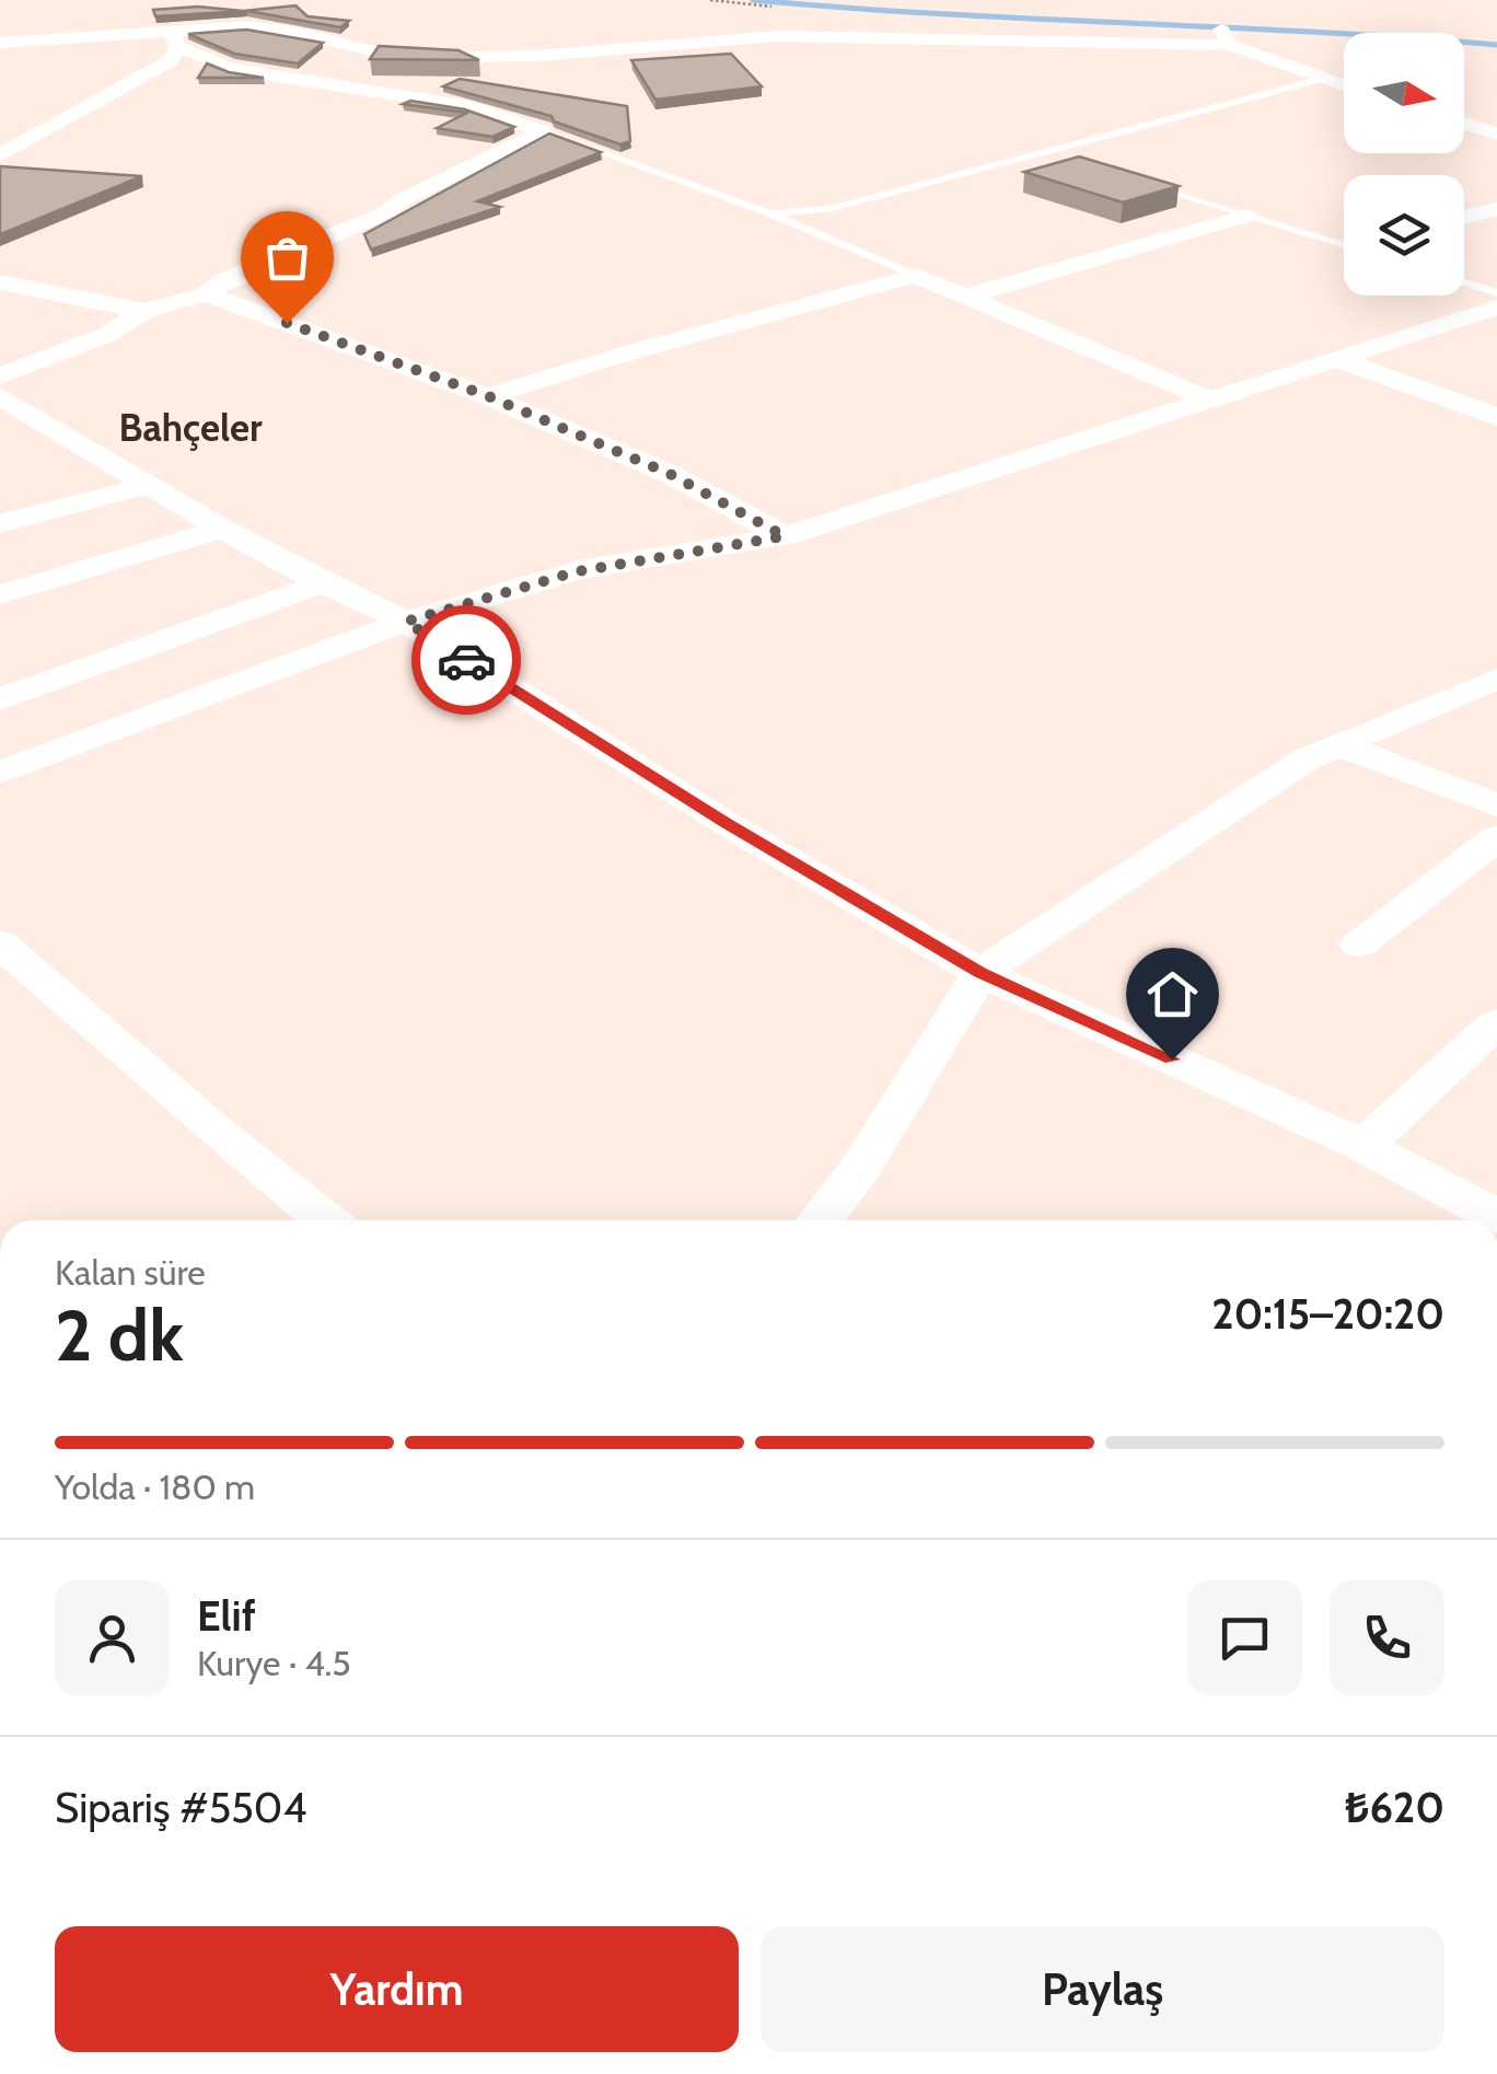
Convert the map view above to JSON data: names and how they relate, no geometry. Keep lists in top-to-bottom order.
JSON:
{
  "districts": ["Bahçeler"],
  "north": "right",
  "page": {
    "heading": ["2 dk", "Kalan süre", "20:15–20:20"],
    "panel": [
      "Elif",
      "Kurye · 4.5",
      "Sipariş #5504",
      "₺620"
    ],
    "bar": "Yolda · 180 m",
    "buttons": ["Yardım", "Paylaş"]
  }
}
